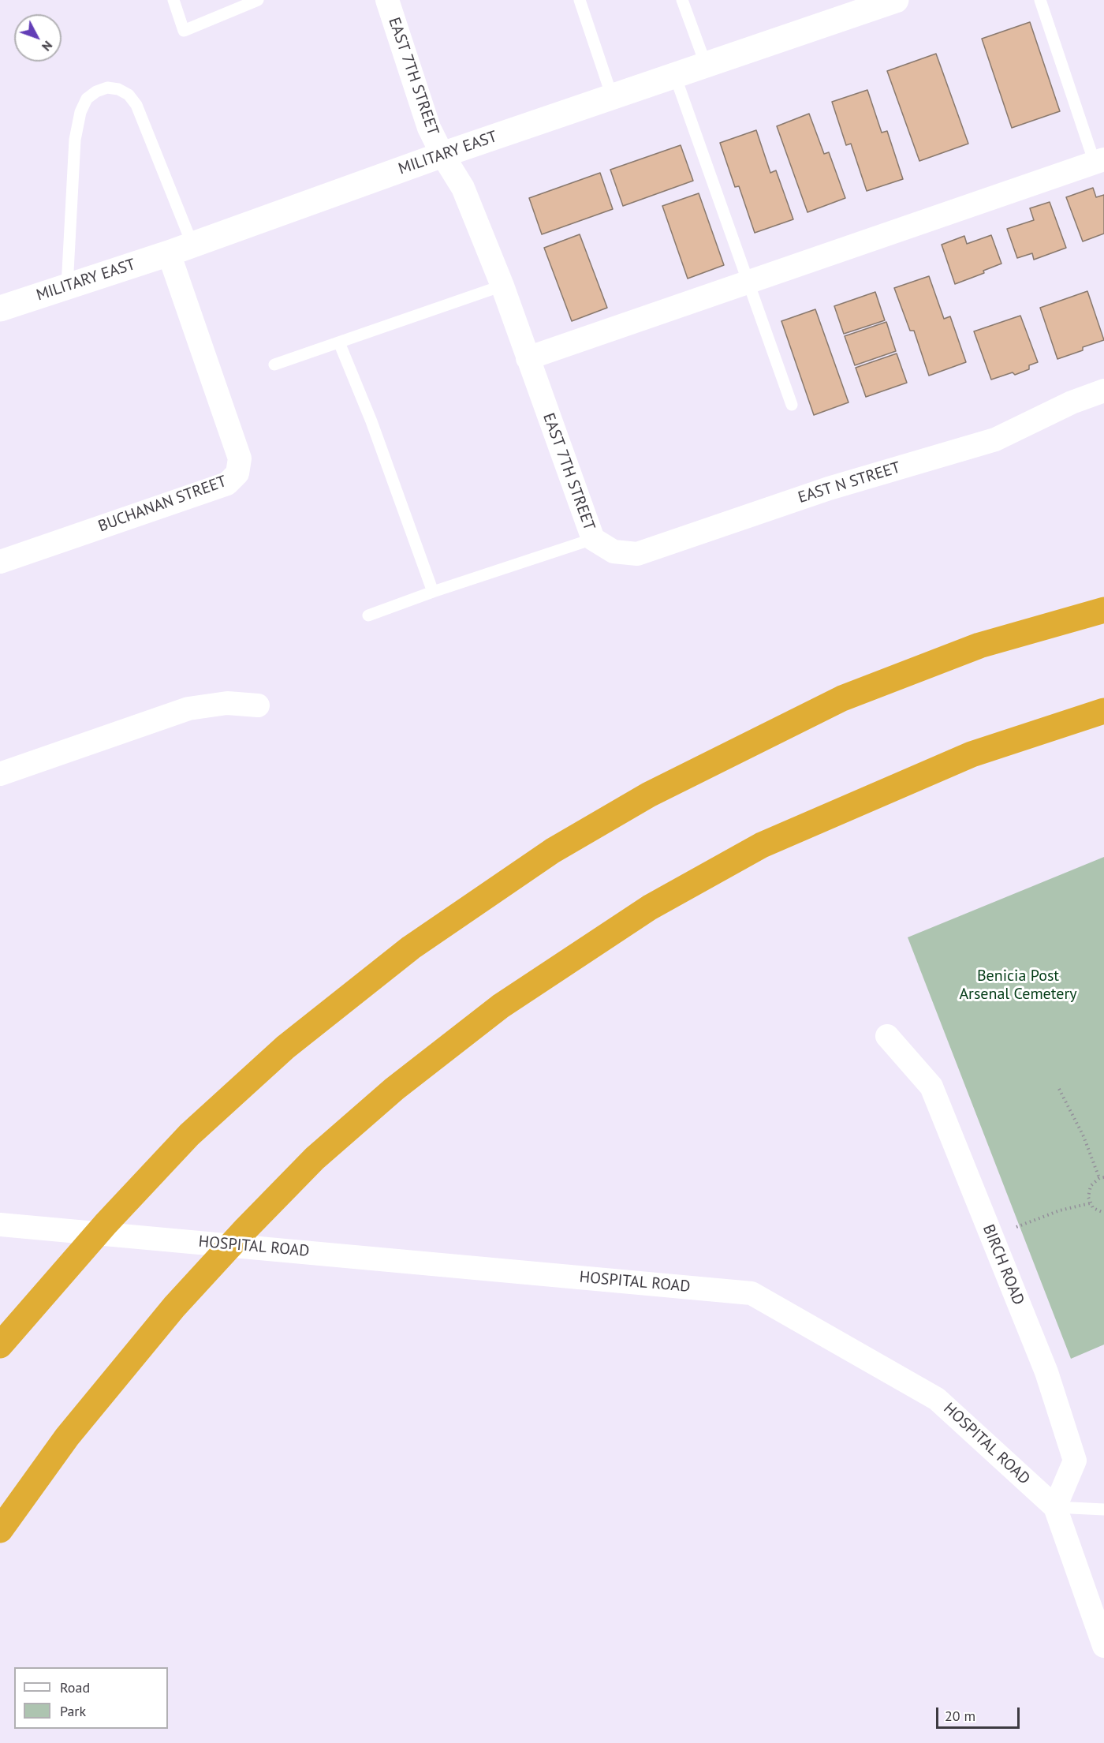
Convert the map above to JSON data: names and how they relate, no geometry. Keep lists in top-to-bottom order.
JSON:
{
  "streets": {
    "main road": ["MILITARY EAST"],
    "street": [
      "EAST 7TH STREET",
      "EAST N STREET",
      "BUCHANAN STREET",
      "HOSPITAL ROAD",
      "BIRCH ROAD"
    ]
  },
  "crossings": [
    ["EAST 7TH STREET", "MILITARY EAST"],
    ["EAST 7TH STREET", "EAST N STREET"],
    ["MILITARY EAST", "BUCHANAN STREET"],
    ["HOSPITAL ROAD", "BIRCH ROAD"]
  ],
  "parks": ["Benicia Post Arsenal Cemetery"],
  "legend": ["Road", "Park"],
  "scale_bar": "20 m",
  "north": "bottom right"
}
